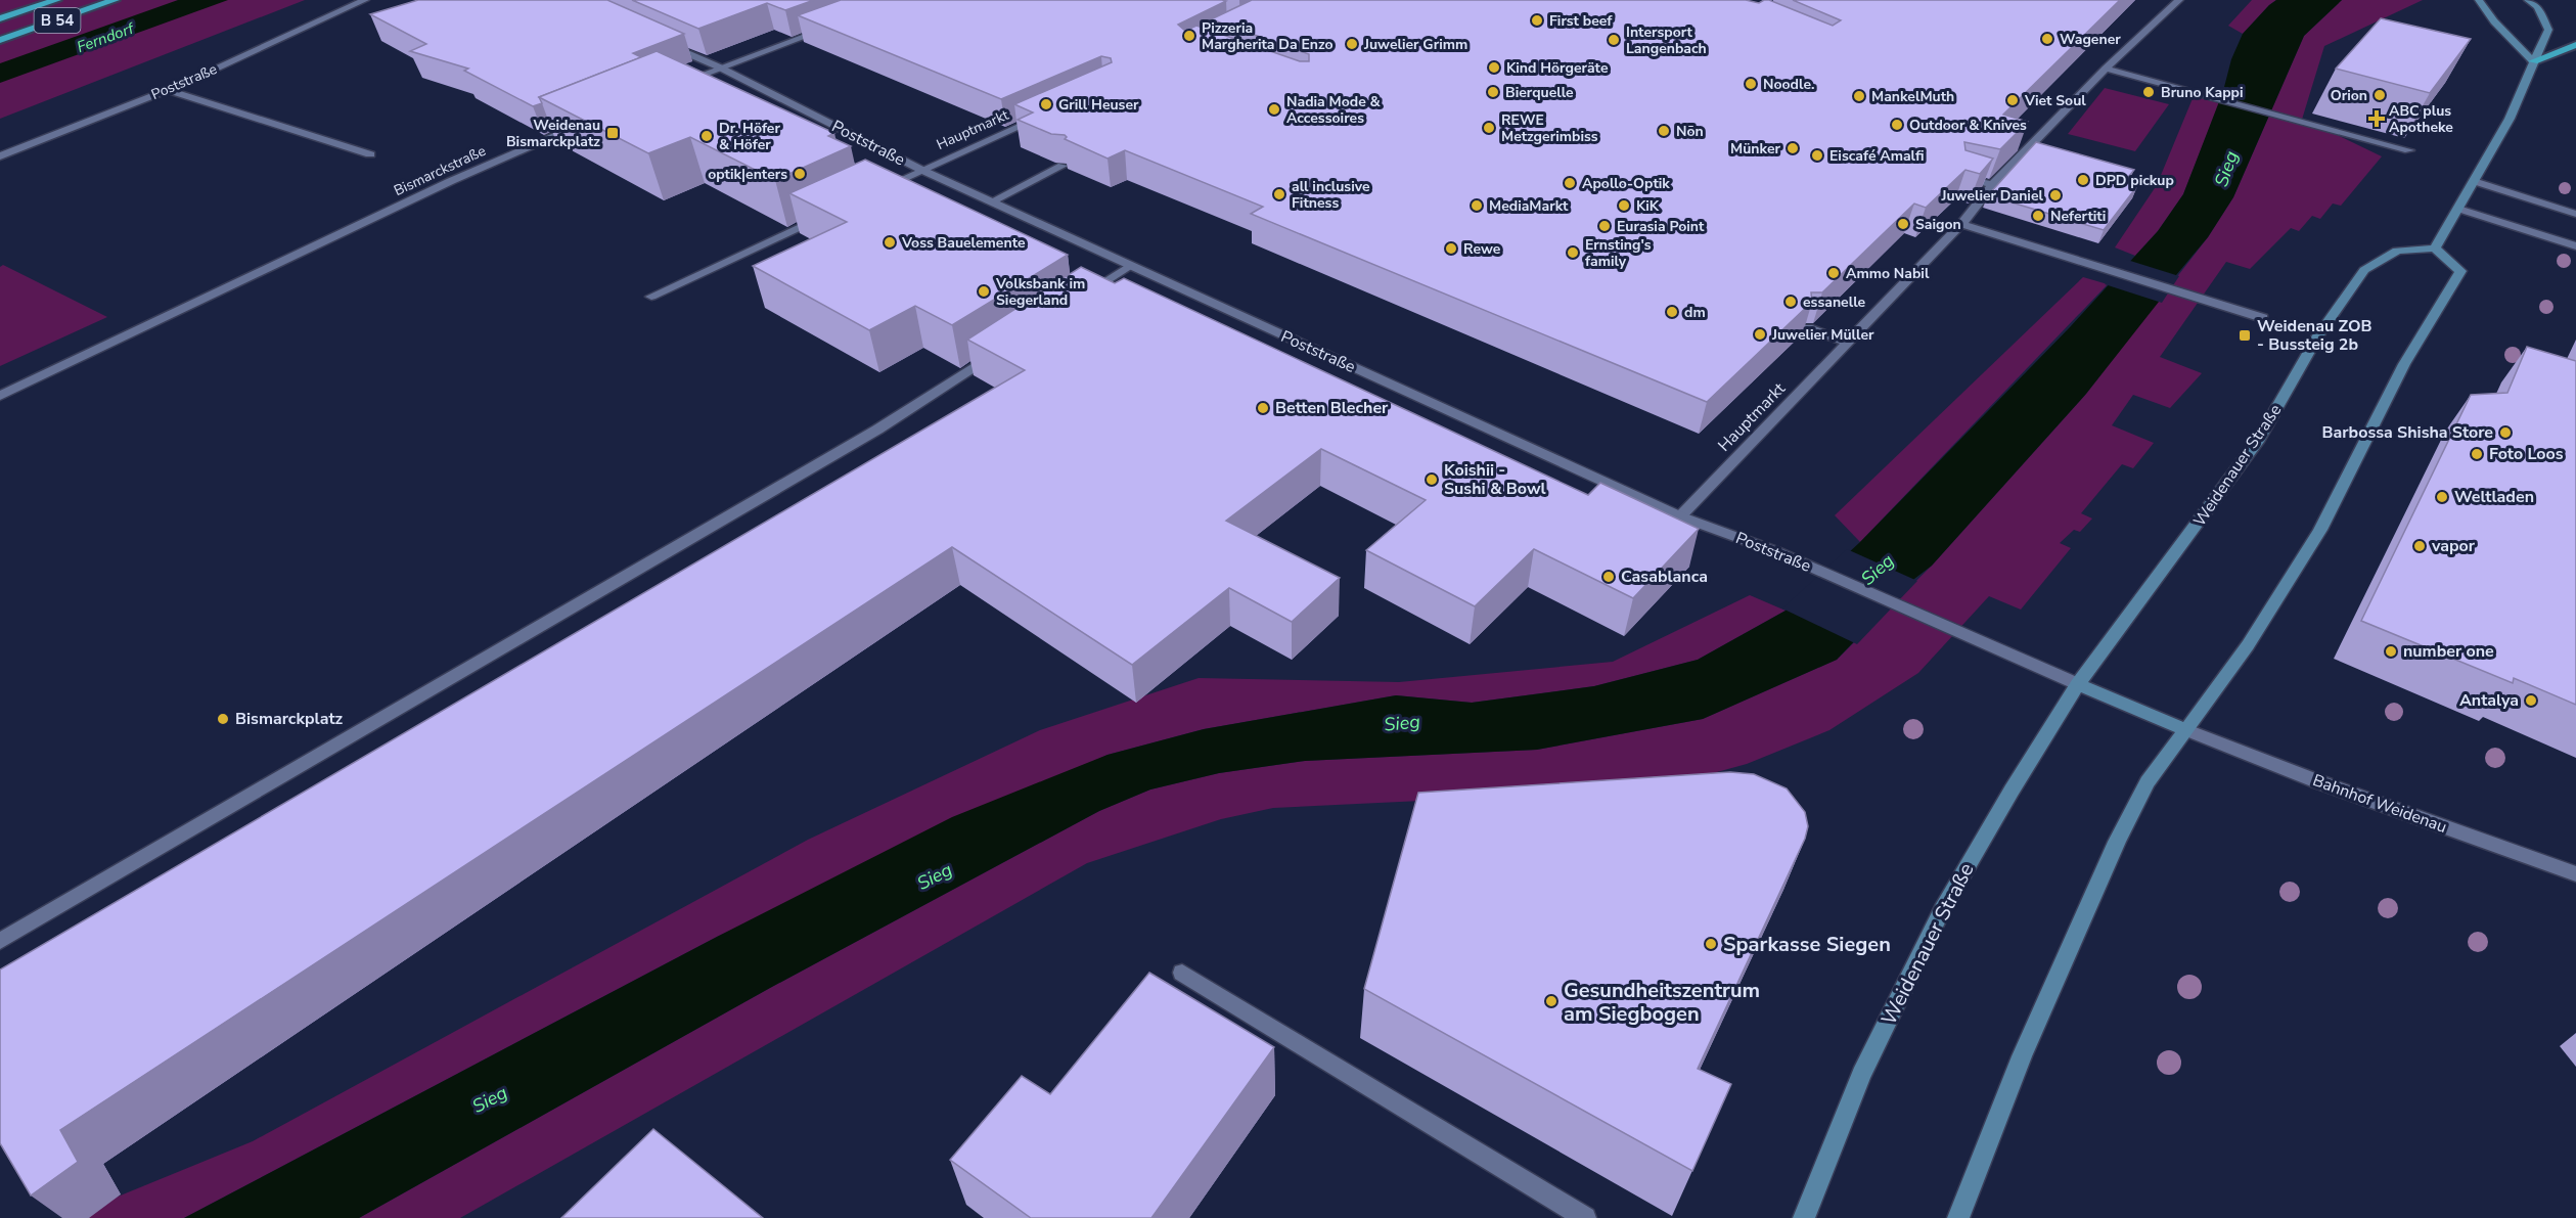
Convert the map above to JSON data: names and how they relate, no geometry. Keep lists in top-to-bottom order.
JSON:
{
  "streets": {
    "highway": ["B 54"],
    "main road": ["Weidenauer Straße"],
    "street": [
      "Poststraße",
      "Hauptmarkt",
      "Bismarckstraße",
      "Bahnhof Weidenau"
    ]
  },
  "crossings": [
    ["Poststraße", "Hauptmarkt"],
    ["Poststraße", "Weidenauer Straße"]
  ],
  "water": ["Ferndorf", "Sieg"],
  "places": {
    "other": [
      "First beef",
      "Pizzeria Margherita Da Enzo",
      "Wagener",
      "Intersport Langenbach",
      "Juwelier Grimm",
      "Kind Hörgeräte",
      "Noodle.",
      "Bierquelle",
      "Bruno Kappi",
      "Orion",
      "MankelMuth",
      "Viet Soul",
      "Grill Heuser",
      "Nadia Mode & Accessoires",
      "Outdoor & Knives",
      "REWE Metzgerimbiss",
      "Nōn",
      "Dr. Höfer & Höfer",
      "Münker",
      "Eiscafé Amalfi",
      "optik|enters",
      "DPD pickup",
      "Apollo-Optik",
      "all inclusive Fitness",
      "Juwelier Daniel",
      "MediaMarkt",
      "KiK",
      "Nefertiti",
      "Saigon",
      "Eurasia Point",
      "Voss Bauelemente",
      "Rewe",
      "Ernsting's family",
      "Ammo Nabil",
      "Volksbank im Siegerland",
      "essanelle",
      "dm",
      "Juwelier Müller",
      "Betten Blecher",
      "Barbossa Shisha Store",
      "Foto Loos",
      "Koishii - Sushi & Bowl",
      "Weltladen",
      "vapor",
      "Casablanca",
      "number one",
      "Antalya",
      "Bismarckplatz",
      "Sparkasse Siegen",
      "Gesundheitszentrum am Siegbogen"
    ],
    "health": ["ABC plus Apotheke"],
    "transit": ["Weidenau Bismarckplatz", "Weidenau ZOB - Bussteig 2b"]
  }
}
